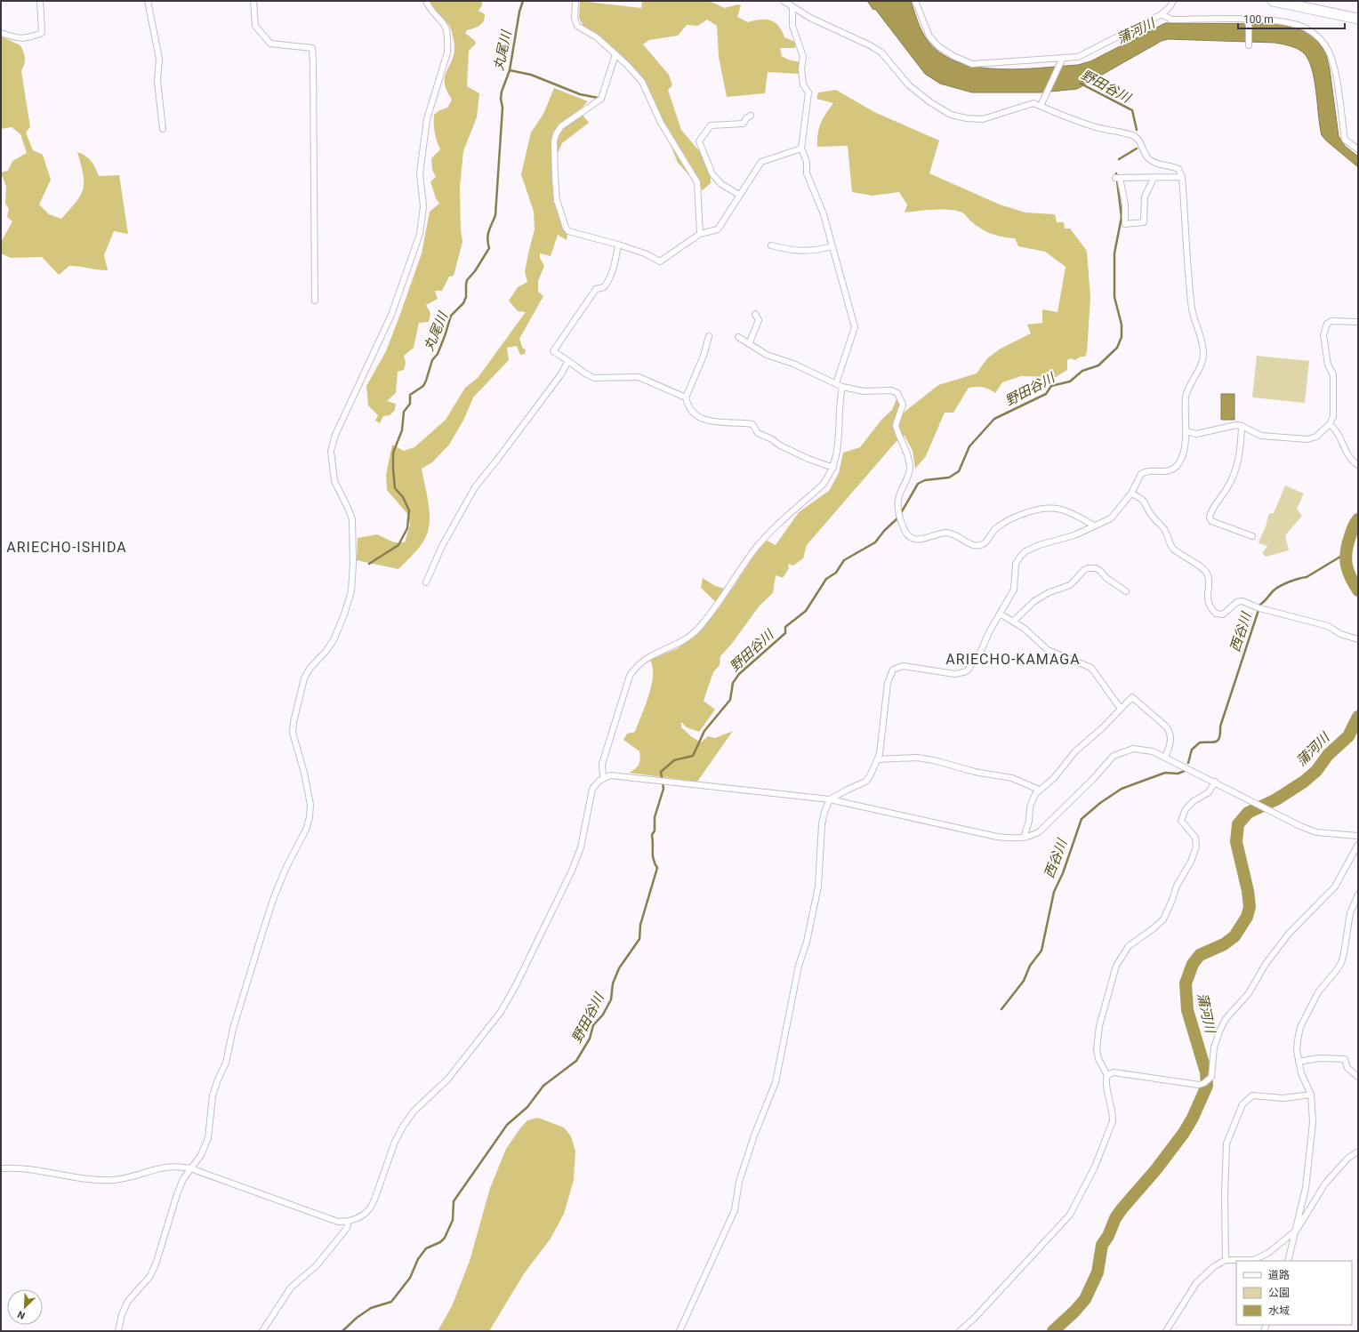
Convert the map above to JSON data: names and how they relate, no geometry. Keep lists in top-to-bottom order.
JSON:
{
  "districts": ["ARIECHO-ISHIDA", "ARIECHO-KAMAGA"],
  "water": [
    "蒲河川",
    "丸尾川",
    "野田谷川",
    "西谷川"
  ],
  "legend": ["道路", "公園", "水域"],
  "scale_bar": "100 m",
  "north": "bottom left"
}
